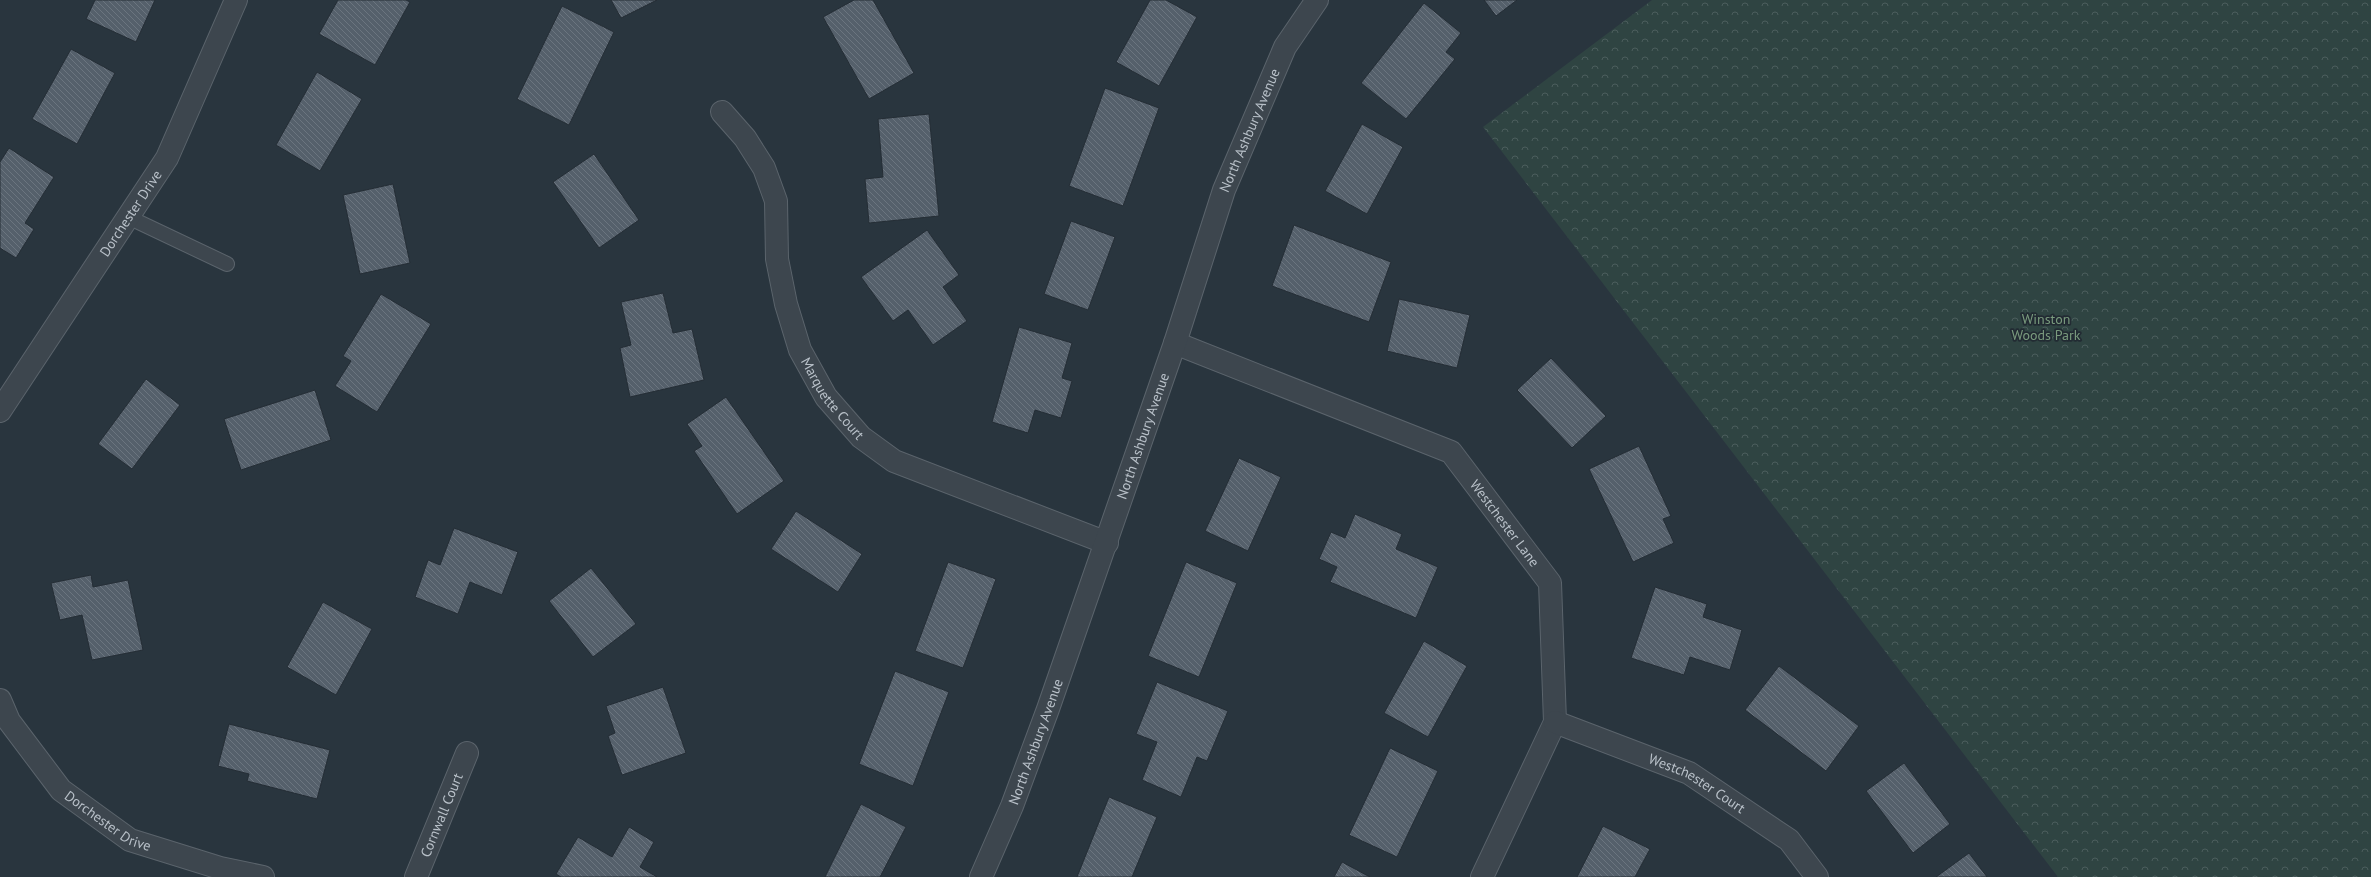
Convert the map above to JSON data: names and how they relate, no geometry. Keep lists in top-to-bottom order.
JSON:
{
  "streets": {
    "street": [
      "North Ashbury Avenue",
      "Dorchester Drive",
      "Marquette Court",
      "Westchester Lane",
      "Westchester Court",
      "Cornwall Court"
    ]
  },
  "crossings": [
    ["North Ashbury Avenue", "Marquette Court"],
    ["North Ashbury Avenue", "Westchester Lane"],
    ["Westchester Lane", "Westchester Court"]
  ],
  "parks": ["Winston Woods Park"]
}
